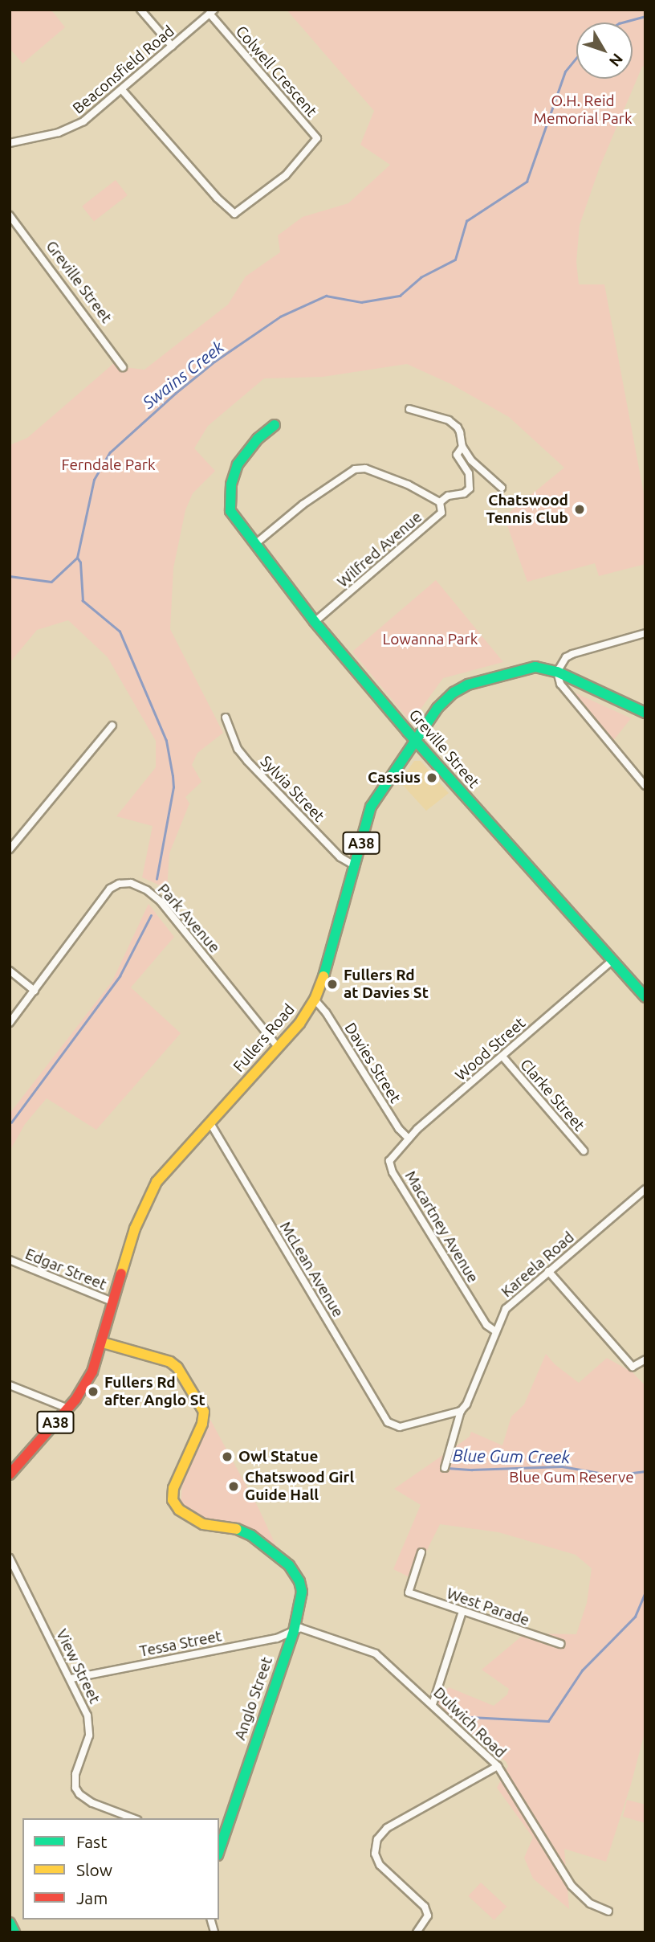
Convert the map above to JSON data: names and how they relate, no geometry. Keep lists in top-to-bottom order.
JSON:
{
  "streets": {
    "main road": [
      "Greville Street",
      "A38",
      "Fullers Road",
      "Anglo Street"
    ],
    "street": [
      "Beaconsfield Road",
      "Colwell Crescent",
      "Wilfred Avenue",
      "Sylvia Street",
      "Park Avenue",
      "Wood Street",
      "Davies Street",
      "Clarke Street",
      "Macartney Avenue",
      "Kareela Road",
      "Edgar Street",
      "McLean Avenue",
      "West Parade",
      "Tessa Street",
      "View Street",
      "Dulwich Road"
    ]
  },
  "crossings": [
    ["Beaconsfield Road", "Colwell Crescent"],
    ["Greville Street", "Wilfred Avenue"],
    ["Greville Street", "Fullers Road"],
    ["Greville Street", "Wood Street"],
    ["Sylvia Street", "Fullers Road"],
    ["A38", "Fullers Road"],
    ["Park Avenue", "Fullers Road"],
    ["Fullers Road", "Davies Street"],
    ["Fullers Road", "Edgar Street"],
    ["Fullers Road", "McLean Avenue"],
    ["Fullers Road", "Anglo Street"],
    ["Wood Street", "Davies Street"],
    ["Wood Street", "Clarke Street"],
    ["Wood Street", "Macartney Avenue"],
    ["Macartney Avenue", "Kareela Road"],
    ["Kareela Road", "McLean Avenue"],
    ["Tessa Street", "View Street"],
    ["Tessa Street", "Anglo Street"],
    ["Tessa Street", "Dulwich Road"],
    ["Anglo Street", "Dulwich Road"]
  ],
  "water": ["Swains Creek", "Blue Gum Creek"],
  "parks": [
    "O.H. Reid Memorial Park",
    "Ferndale Park",
    "Lowanna Park",
    "Blue Gum Reserve"
  ],
  "places": [
    "Chatswood Tennis Club",
    "Cassius",
    "Fullers Rd at Davies St",
    "Fullers Rd after Anglo St",
    "Owl Statue",
    "Chatswood Girl Guide Hall"
  ],
  "legend": ["Fast", "Slow", "Jam"],
  "north": "bottom right"
}
